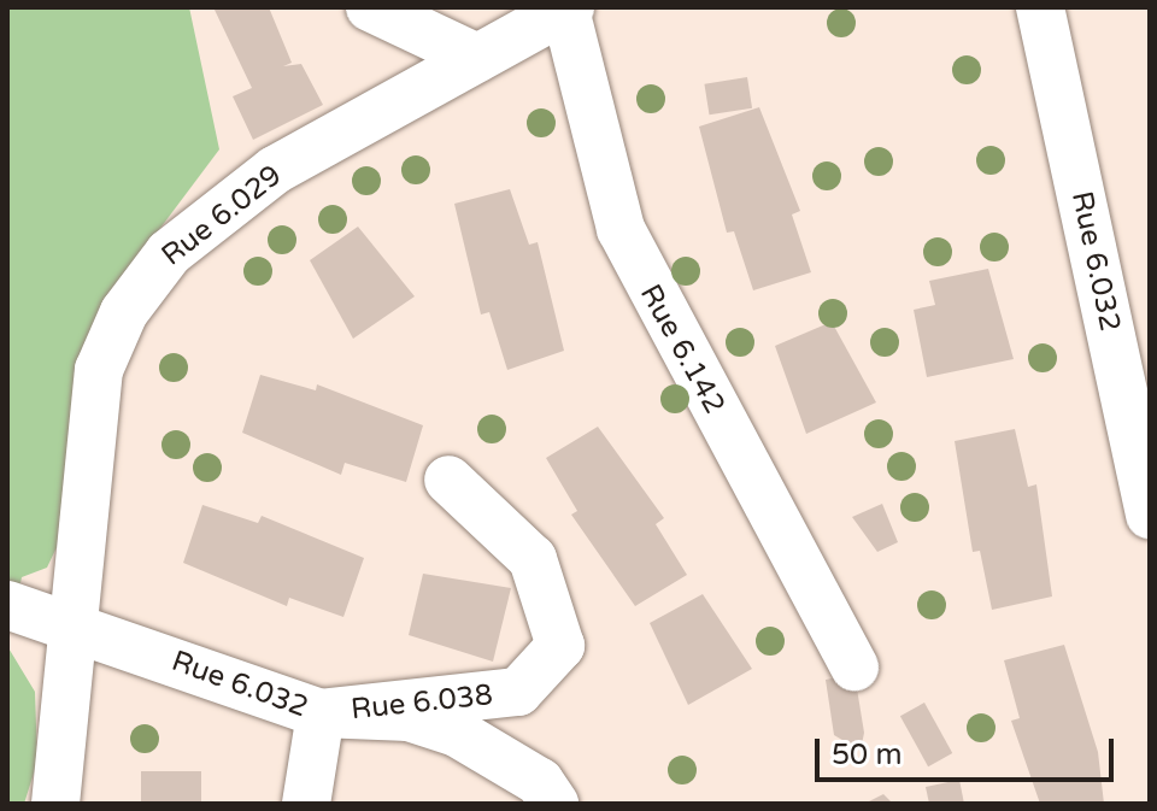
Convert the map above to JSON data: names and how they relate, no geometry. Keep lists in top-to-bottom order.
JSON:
{
  "streets": {
    "street": [
      "Rue 6.029",
      "Rue 6.032",
      "Rue 6.142",
      "Rue 6.038"
    ]
  },
  "crossings": [
    ["Rue 6.029", "Rue 6.032"],
    ["Rue 6.029", "Rue 6.142"],
    ["Rue 6.032", "Rue 6.038"]
  ],
  "scale_bar": "50 m"
}
